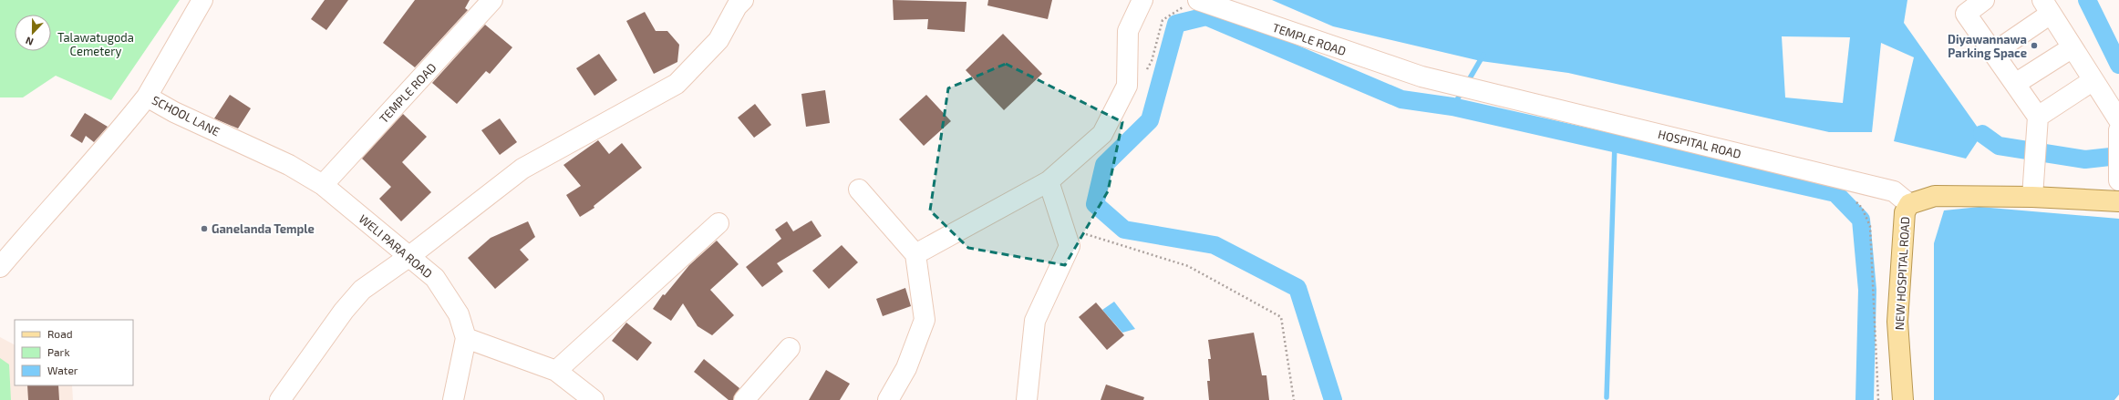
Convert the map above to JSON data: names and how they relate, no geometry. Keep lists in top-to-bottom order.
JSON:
{
  "streets": {
    "main road": ["NEW HOSPITAL ROAD"],
    "street": [
      "TEMPLE ROAD",
      "SCHOOL LANE",
      "HOSPITAL ROAD",
      "WELI PARA ROAD"
    ]
  },
  "crossings": [
    ["TEMPLE ROAD", "SCHOOL LANE"],
    ["TEMPLE ROAD", "HOSPITAL ROAD"],
    ["TEMPLE ROAD", "WELI PARA ROAD"],
    ["SCHOOL LANE", "WELI PARA ROAD"],
    ["HOSPITAL ROAD", "NEW HOSPITAL ROAD"]
  ],
  "parks": ["Talawatugoda Cemetery"],
  "places": ["Diyawannawa Parking Space", "Ganelanda Temple"],
  "legend": ["Road", "Park", "Water"],
  "north": "bottom"
}
